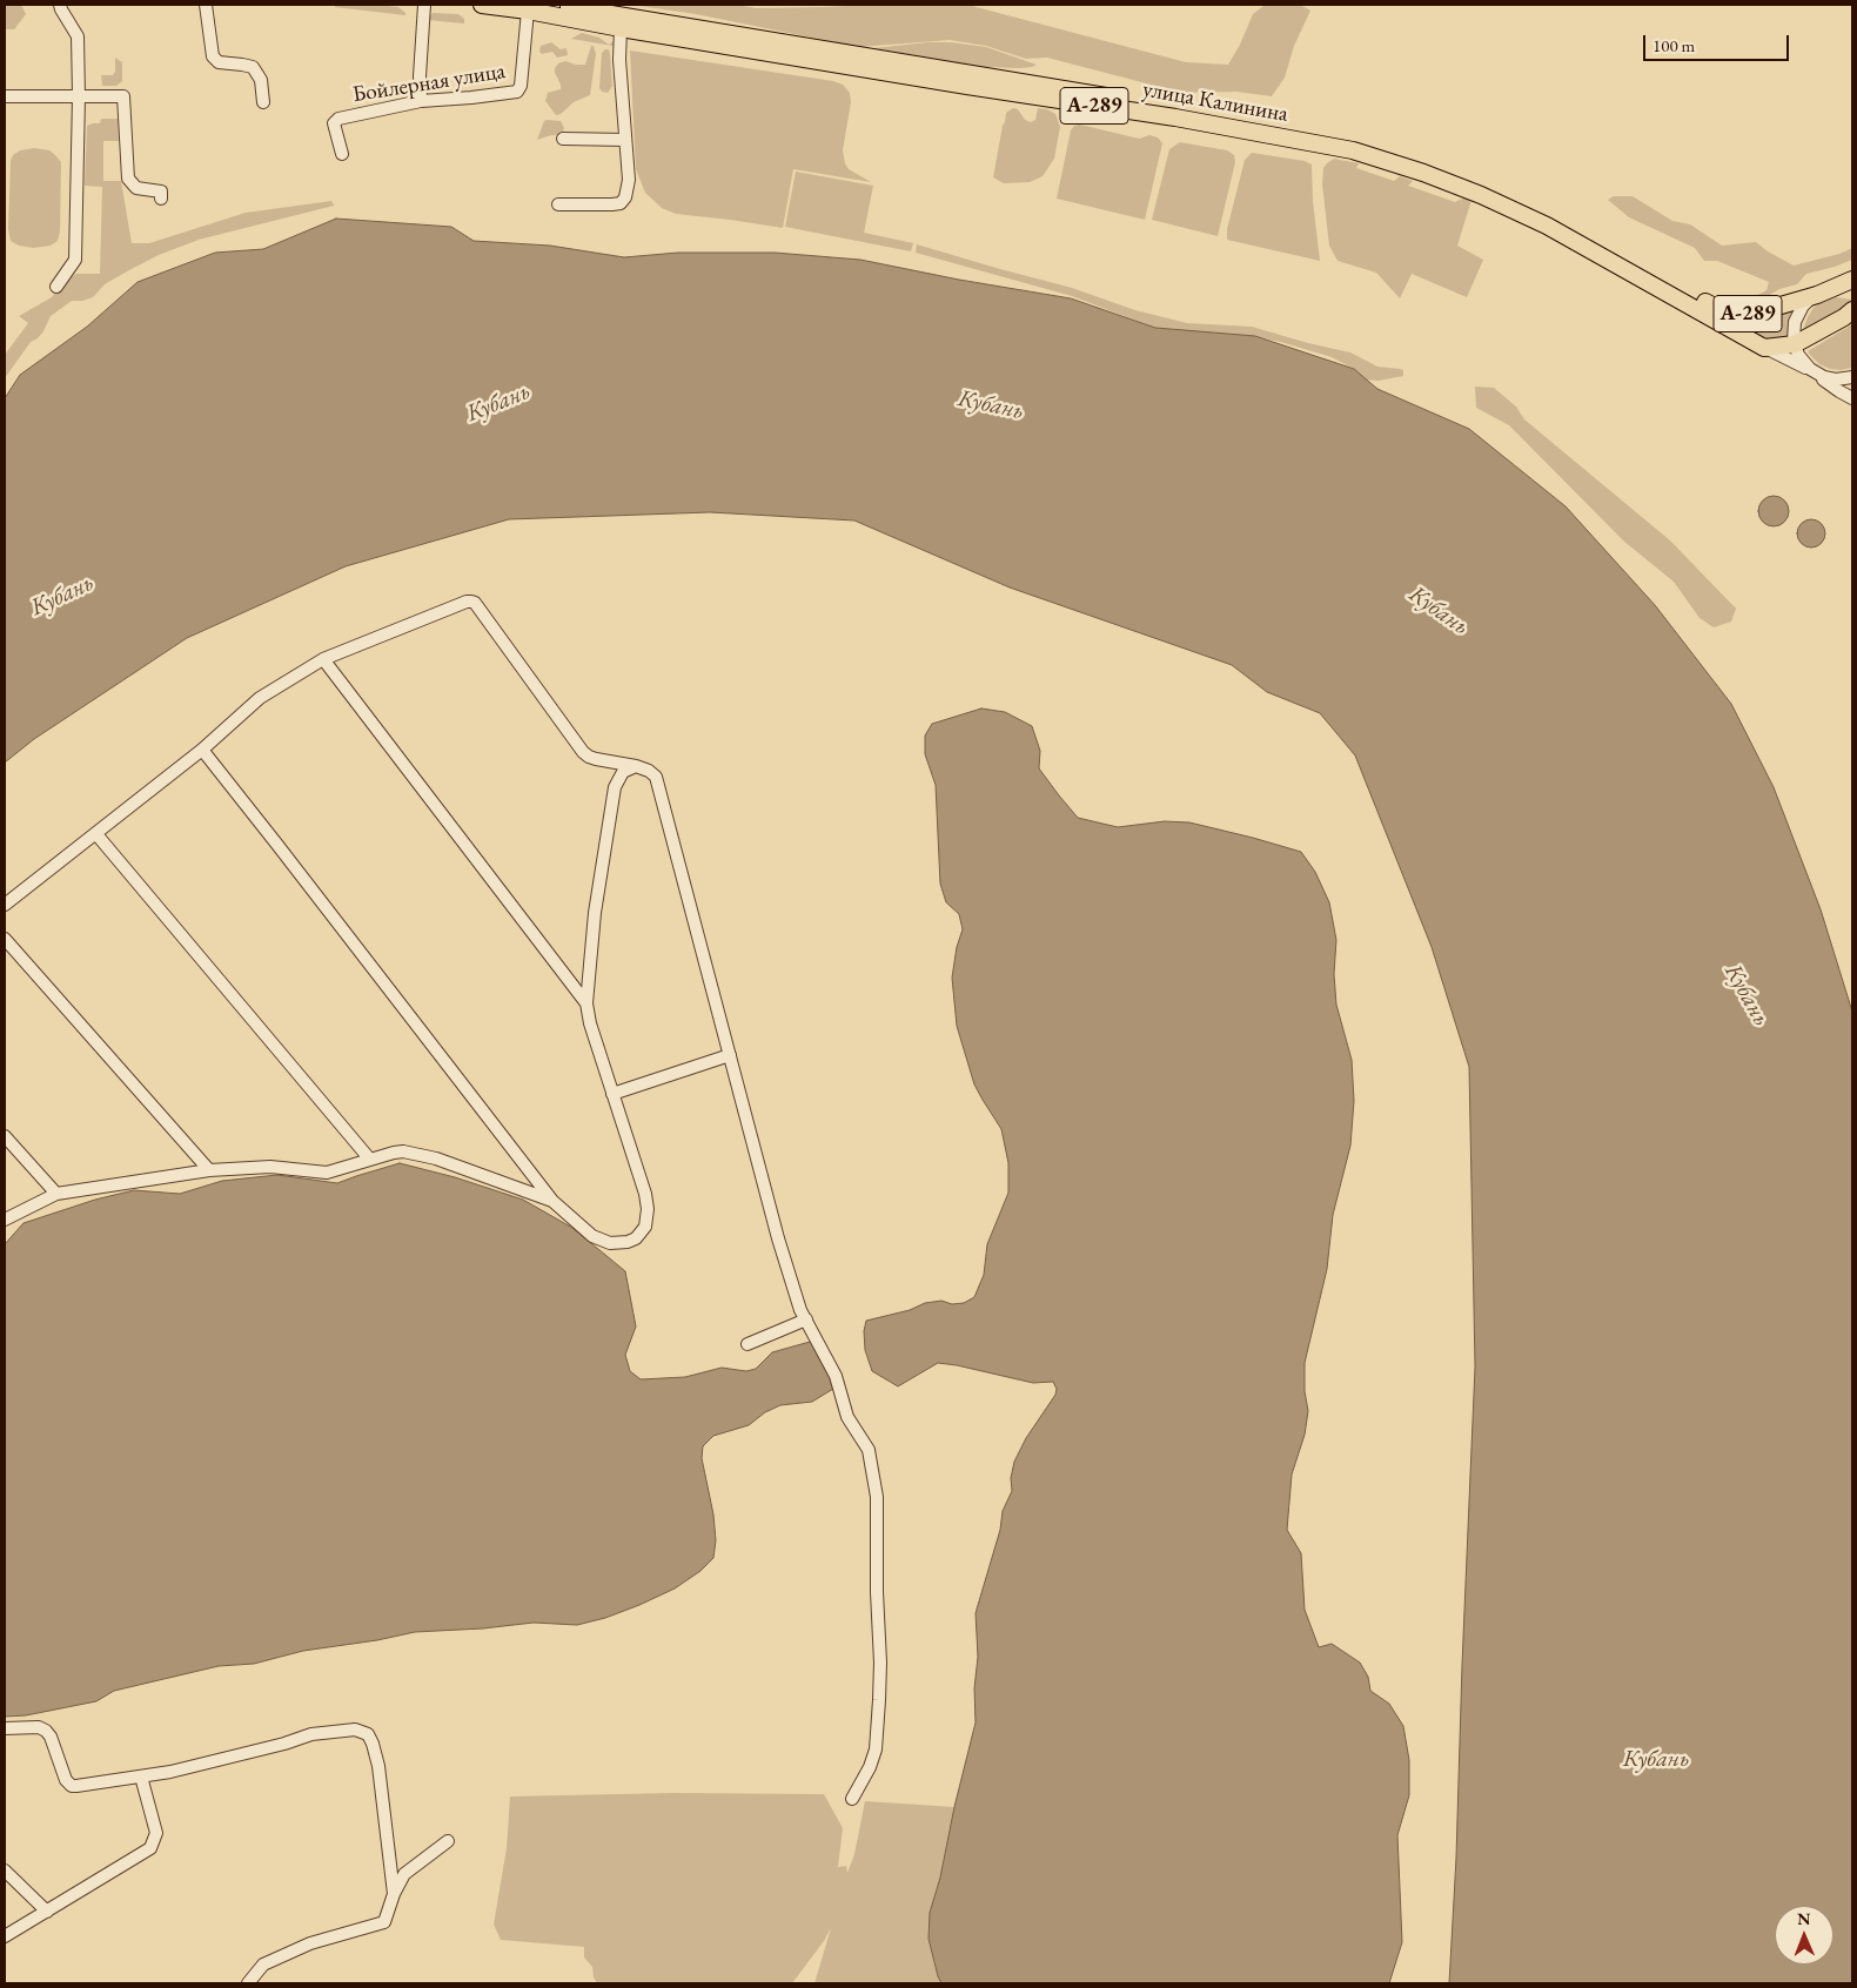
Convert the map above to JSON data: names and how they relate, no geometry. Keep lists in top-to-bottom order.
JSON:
{
  "streets": {
    "highway": ["улица Калинина", "А-289"],
    "street": ["Бойлерная улица"]
  },
  "crossings": [
    ["Бойлерная улица", "улица Калинина"],
    ["улица Калинина", "А-289"]
  ],
  "water": ["Кубань"],
  "scale_bar": "100 m",
  "north": "top"
}
